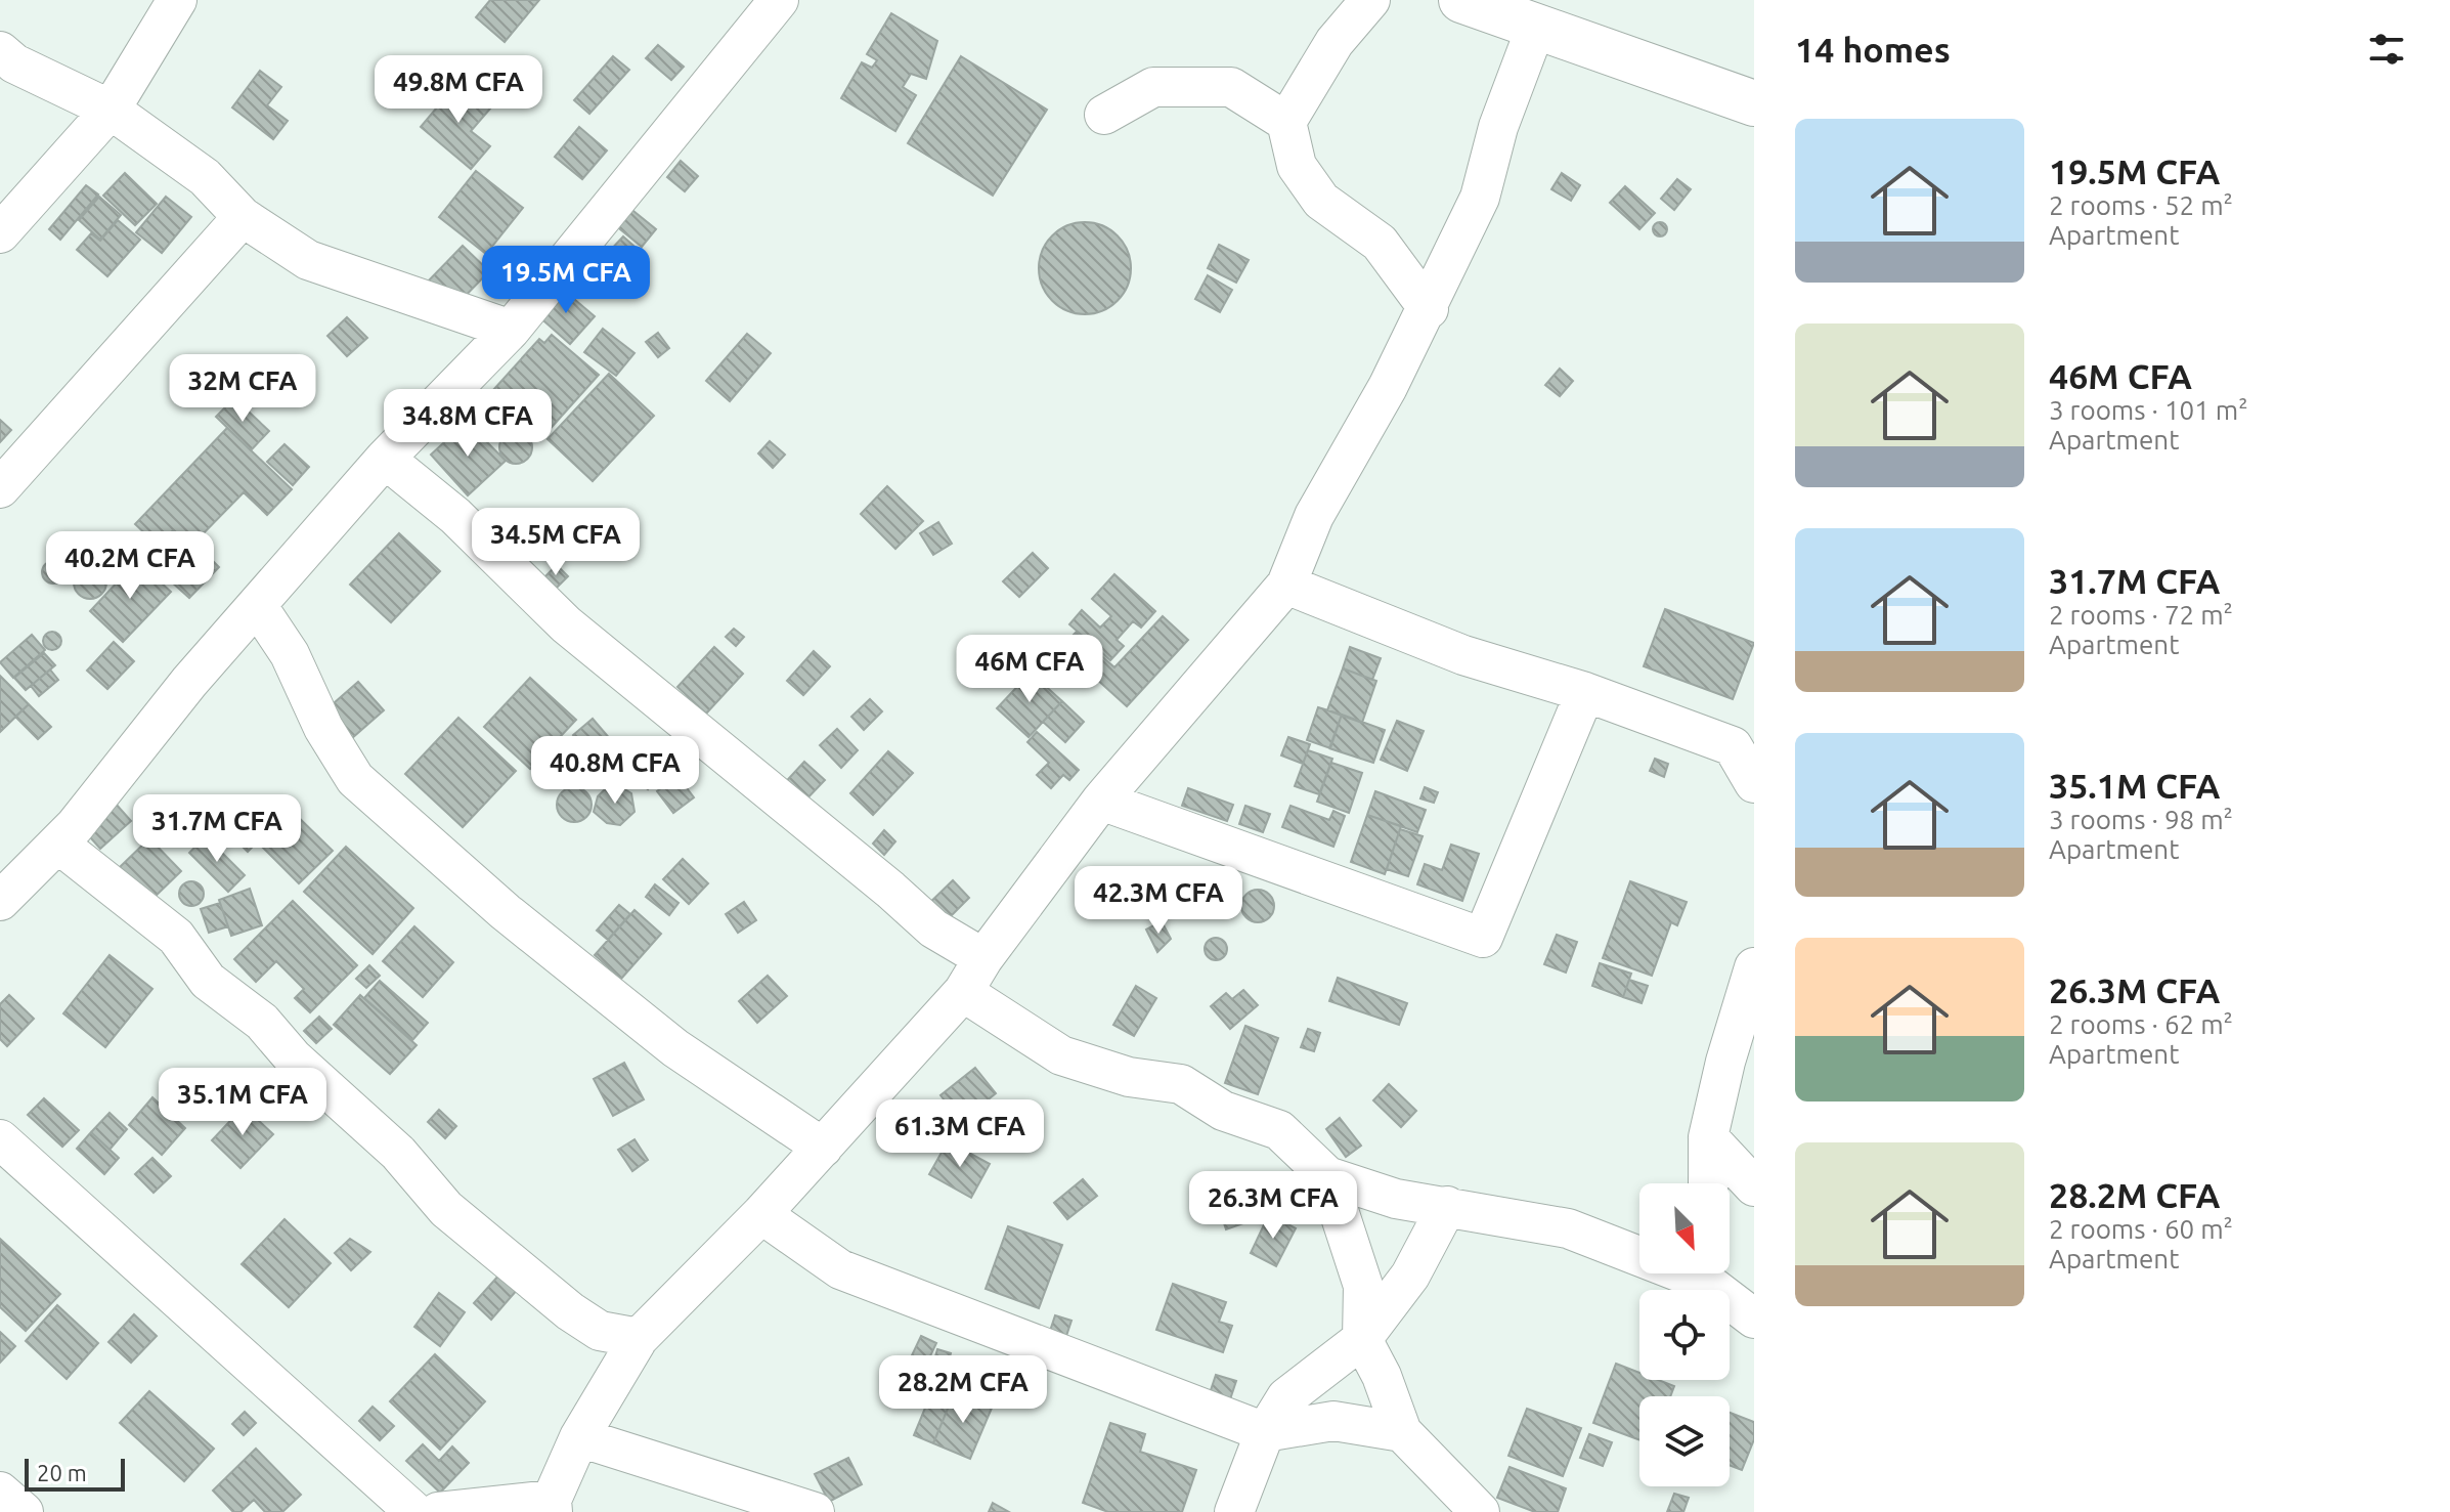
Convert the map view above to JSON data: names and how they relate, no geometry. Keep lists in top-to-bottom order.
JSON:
{
  "scale_bar": "20 m",
  "north": "bottom right",
  "page": {
    "heading": "14 homes",
    "price": [
      "49.8M CFA",
      "19.5M CFA",
      "32M CFA",
      "34.8M CFA",
      "34.5M CFA",
      "40.2M CFA",
      "46M CFA",
      "40.8M CFA",
      "31.7M CFA",
      "42.3M CFA",
      "35.1M CFA",
      "61.3M CFA",
      "26.3M CFA",
      "28.2M CFA"
    ],
    "list": [
      {
        "name": "19.5M CFA",
        "note": "2 rooms · 52 m² · Apartment"
      },
      {
        "name": "46M CFA",
        "note": "3 rooms · 101 m² · Apartment"
      },
      {
        "name": "31.7M CFA",
        "note": "2 rooms · 72 m² · Apartment"
      },
      {
        "name": "35.1M CFA",
        "note": "3 rooms · 98 m² · Apartment"
      },
      {
        "name": "26.3M CFA",
        "note": "2 rooms · 62 m² · Apartment"
      },
      {
        "name": "28.2M CFA",
        "note": "2 rooms · 60 m² · Apartment"
      }
    ],
    "scale": "20 m"
  }
}
